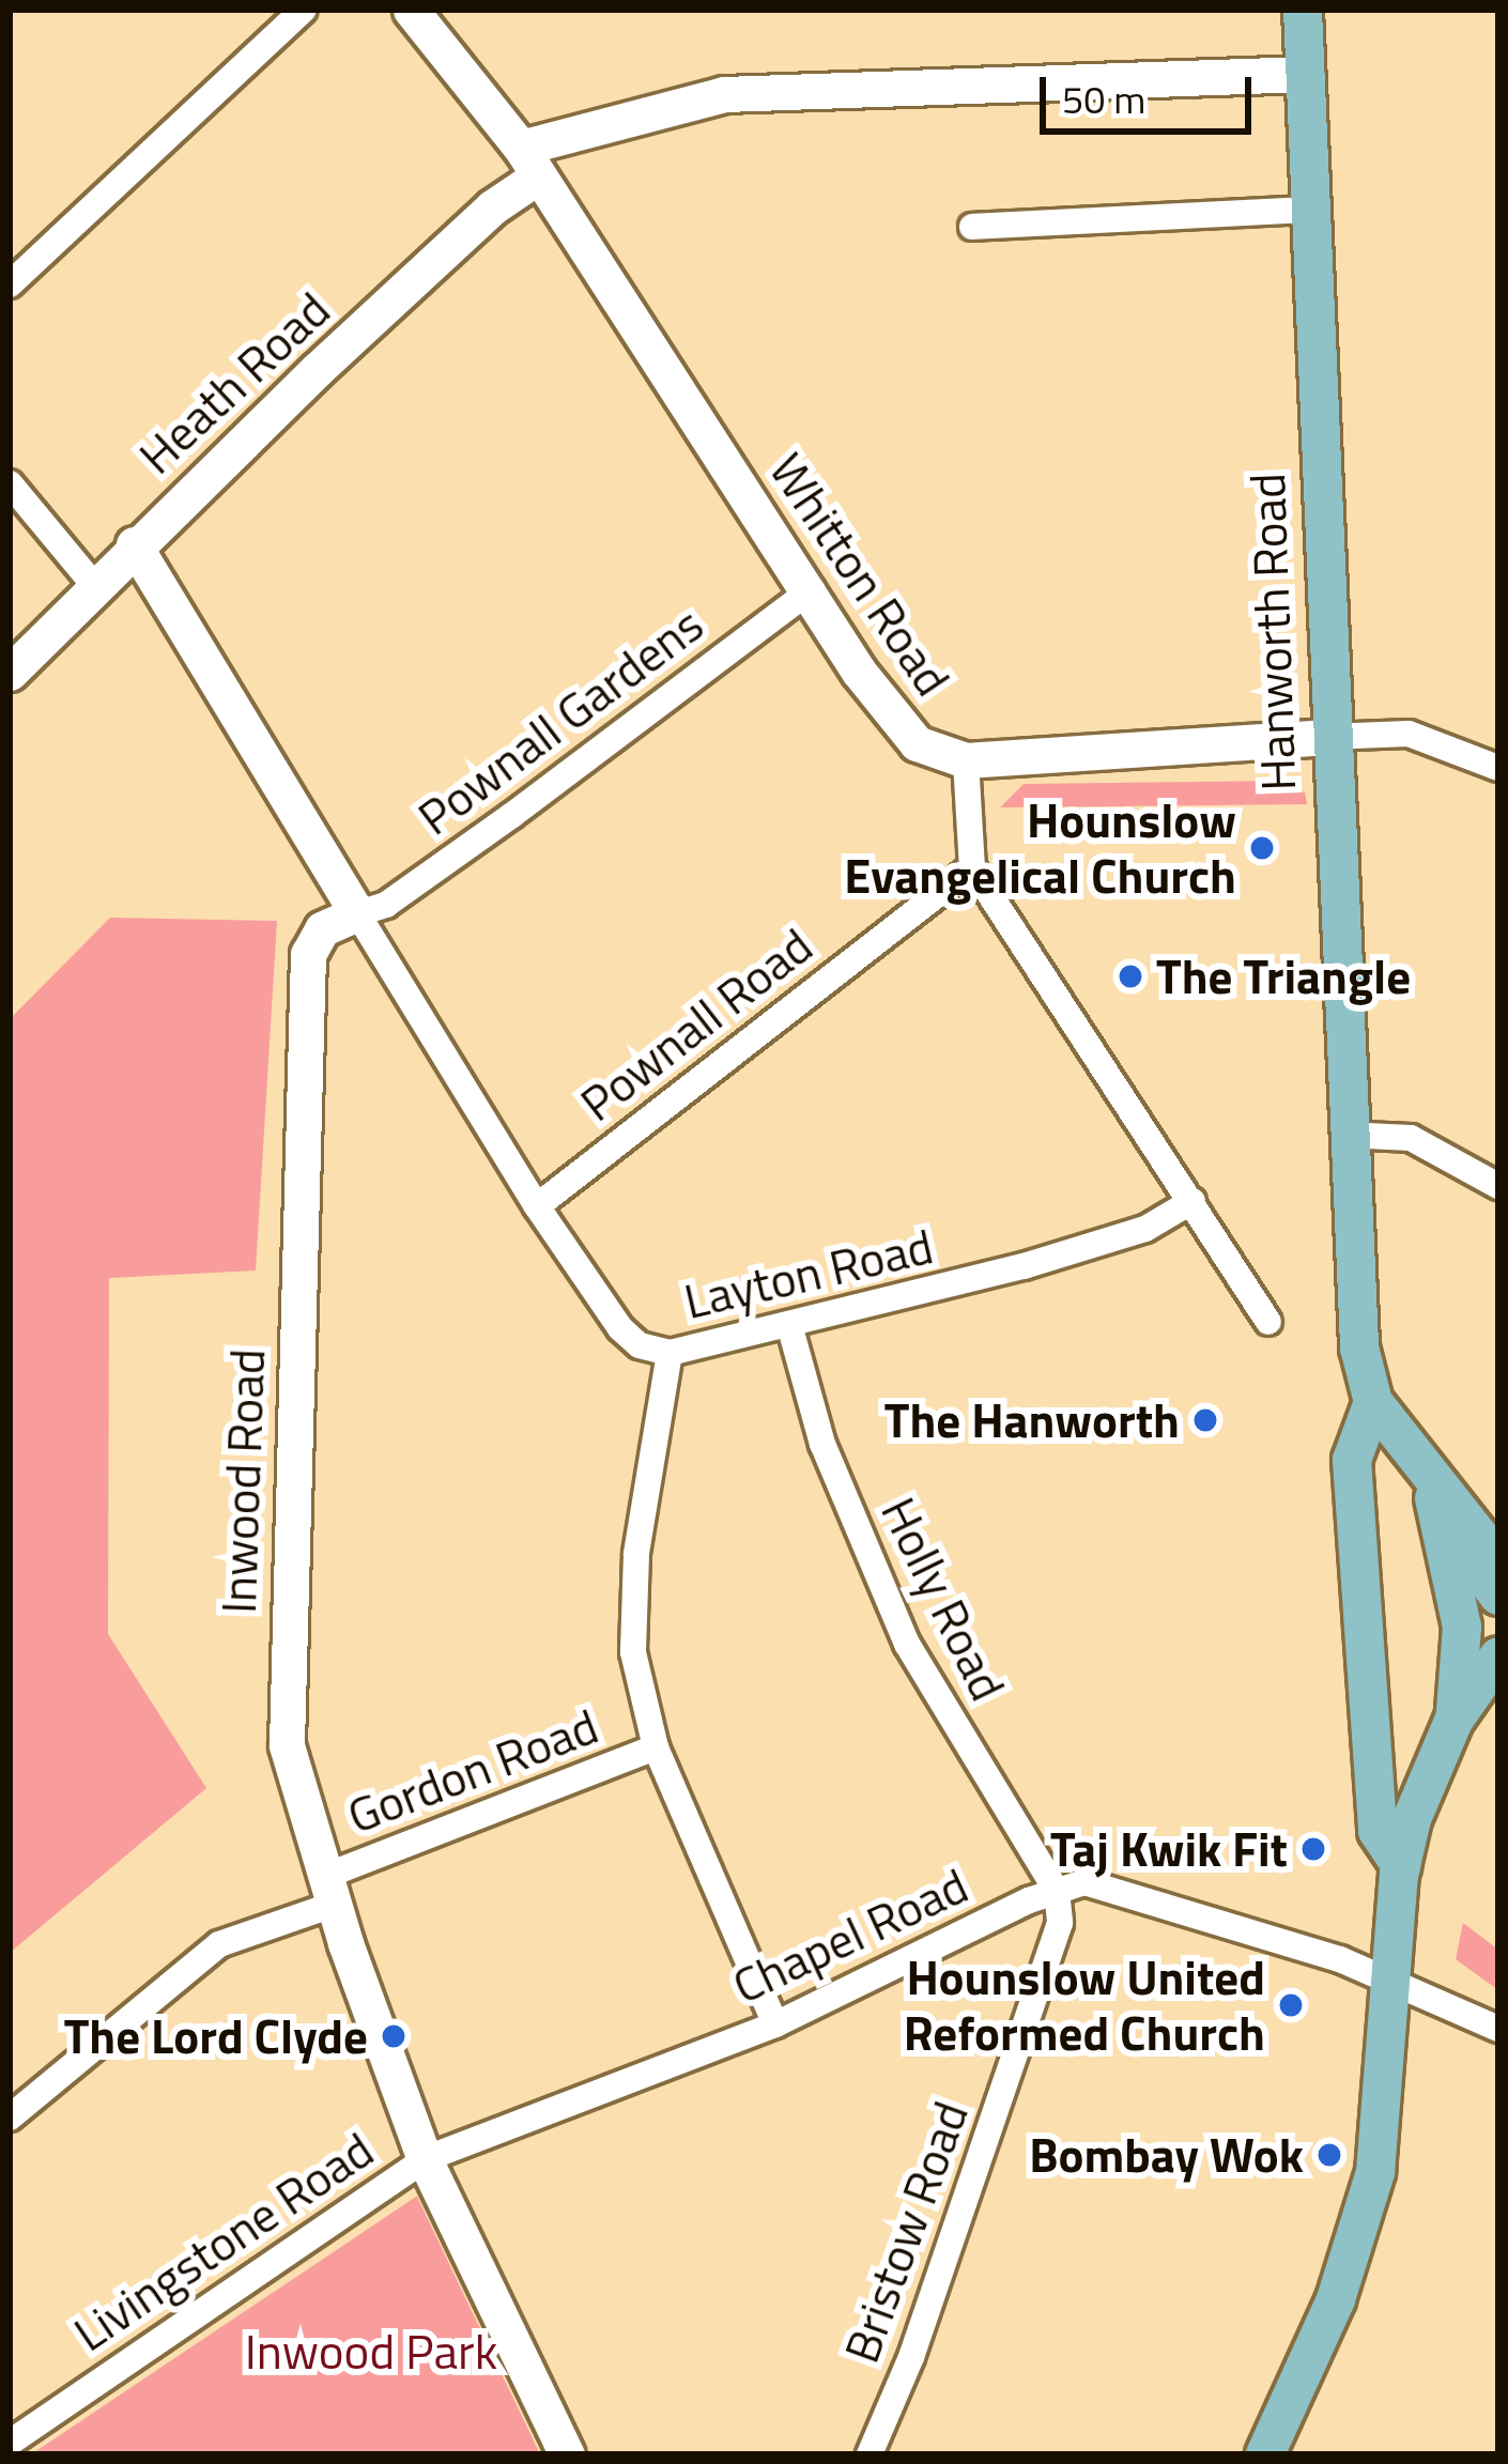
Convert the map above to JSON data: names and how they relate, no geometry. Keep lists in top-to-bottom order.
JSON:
{
  "streets": {
    "main road": ["Hanworth Road"],
    "street": [
      "Heath Road",
      "Whitton Road",
      "Pownall Gardens",
      "Pownall Road",
      "Layton Road",
      "Inwood Road",
      "Holly Road",
      "Gordon Road",
      "Chapel Road",
      "Bristow Road",
      "Livingstone Road"
    ]
  },
  "crossings": [
    ["Heath Road", "Whitton Road"],
    ["Heath Road", "Hanworth Road"],
    ["Whitton Road", "Pownall Gardens"],
    ["Pownall Gardens", "Layton Road"],
    ["Pownall Gardens", "Inwood Road"],
    ["Pownall Road", "Layton Road"],
    ["Layton Road", "Inwood Road"],
    ["Layton Road", "Holly Road"],
    ["Inwood Road", "Gordon Road"],
    ["Inwood Road", "Chapel Road"],
    ["Inwood Road", "Livingstone Road"],
    ["Holly Road", "Chapel Road"],
    ["Holly Road", "Bristow Road"],
    ["Chapel Road", "Bristow Road"],
    ["Chapel Road", "Livingstone Road"]
  ],
  "parks": ["Inwood Park"],
  "places": [
    "Hounslow Evangelical Church",
    "The Triangle",
    "The Hanworth",
    "Taj Kwik Fit",
    "Hounslow United Reformed Church",
    "The Lord Clyde",
    "Bombay Wok"
  ],
  "scale_bar": "50 m"
}
